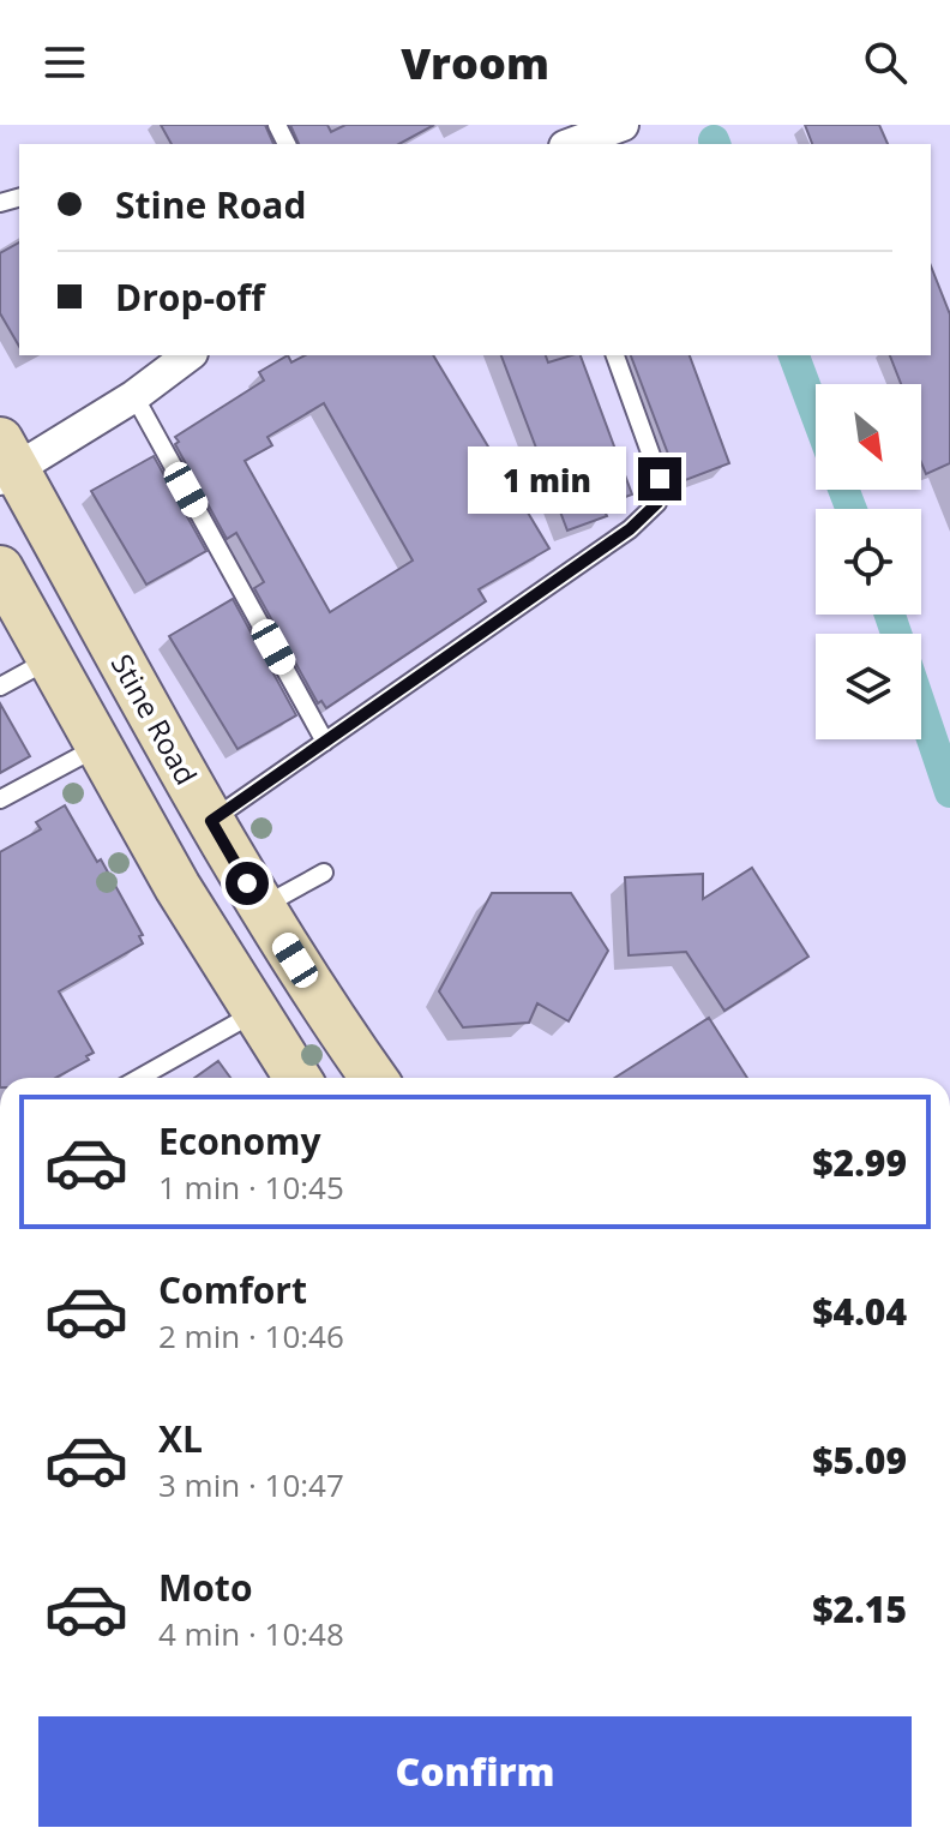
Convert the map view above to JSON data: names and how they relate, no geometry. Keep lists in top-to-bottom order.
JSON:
{
  "streets": {
    "main road": ["Stine Road"]
  },
  "north": "bottom right",
  "page": {
    "header": "Vroom",
    "banner": ["Stine Road", "Drop-off"],
    "bubble": "1 min",
    "list": [
      {
        "name": "Economy",
        "note": "1 min · 10:45",
        "value": "$2.99"
      },
      {
        "name": "Comfort",
        "note": "2 min · 10:46",
        "value": "$4.04"
      },
      {
        "name": "XL",
        "note": "3 min · 10:47",
        "value": "$5.09"
      },
      {
        "name": "Moto",
        "note": "4 min · 10:48",
        "value": "$2.15"
      }
    ],
    "buttons": "Confirm"
  }
}
